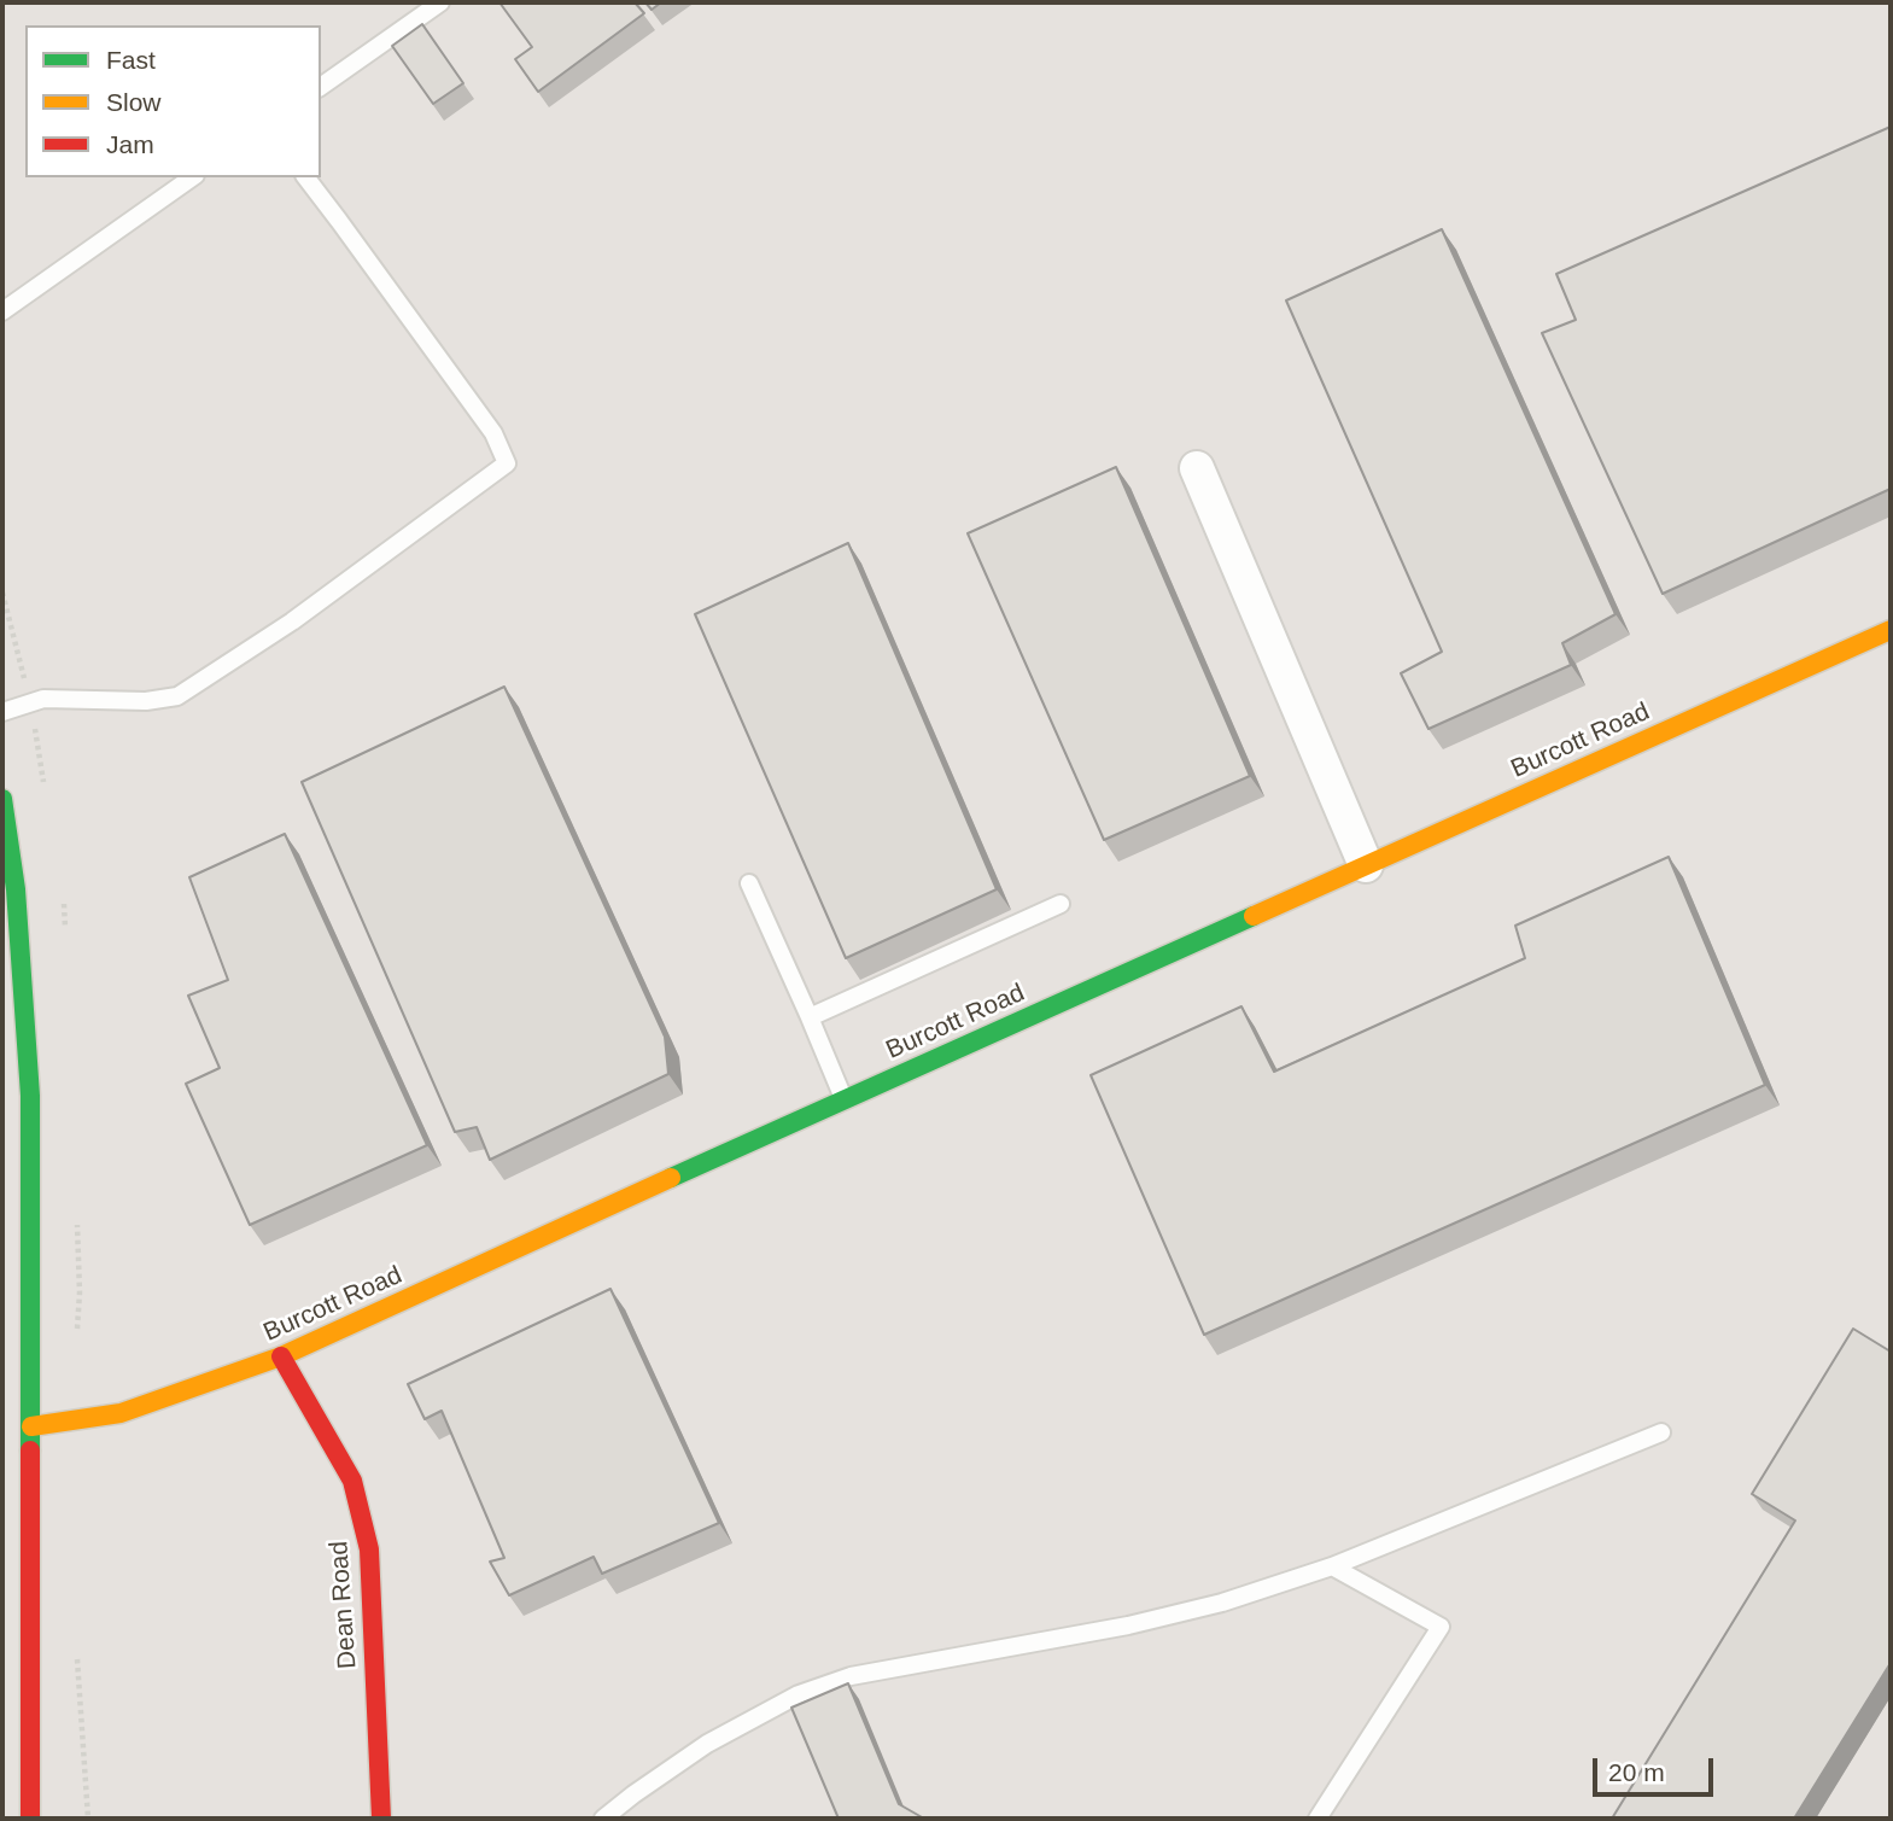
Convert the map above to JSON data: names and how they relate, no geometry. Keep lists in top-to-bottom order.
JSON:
{
  "streets": {
    "main road": ["Burcott Road", "Dean Road"]
  },
  "crossings": [
    ["Burcott Road", "Dean Road"]
  ],
  "legend": ["Fast", "Slow", "Jam"],
  "scale_bar": "20 m"
}
